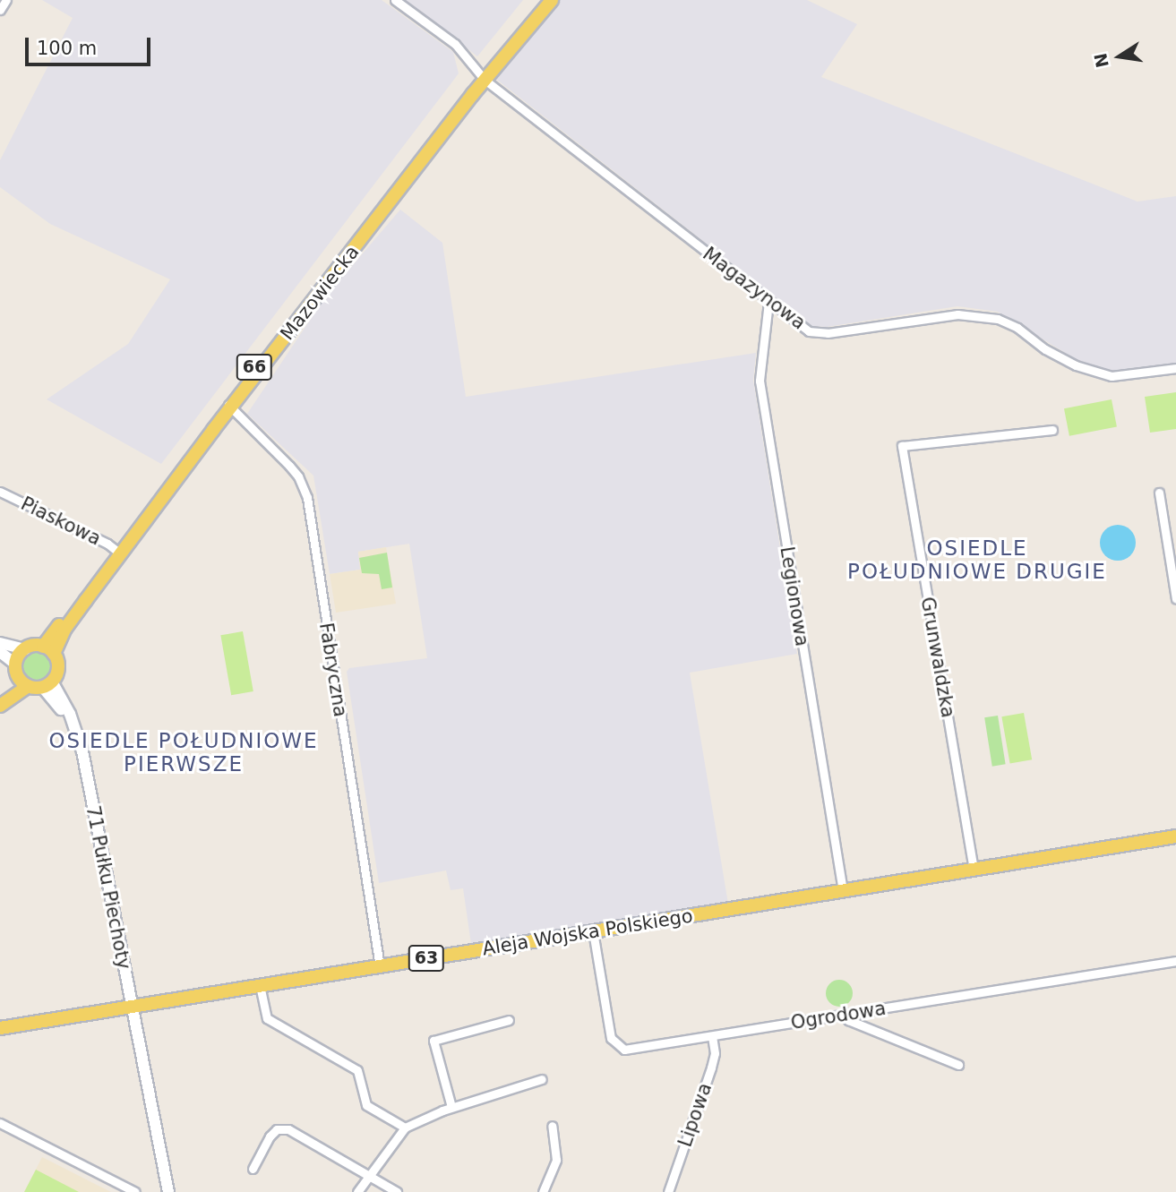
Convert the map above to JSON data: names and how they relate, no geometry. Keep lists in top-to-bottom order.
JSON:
{
  "streets": {
    "main road": [
      "Mazowiecka",
      "66",
      "Aleja Wojska Polskiego",
      "63"
    ],
    "street": [
      "Magazynowa",
      "Piaskowa",
      "Legionowa",
      "Grunwaldzka",
      "Fabryczna",
      "71 Pułku Piechoty",
      "Ogrodowa",
      "Lipowa"
    ]
  },
  "crossings": [
    ["Magazynowa", "Mazowiecka"],
    ["Magazynowa", "Legionowa"],
    ["Mazowiecka", "Piaskowa"],
    ["Mazowiecka", "Fabryczna"],
    ["Mazowiecka", "71 Pułku Piechoty"],
    ["Legionowa", "Aleja Wojska Polskiego"],
    ["Grunwaldzka", "Aleja Wojska Polskiego"],
    ["Fabryczna", "Aleja Wojska Polskiego"],
    ["71 Pułku Piechoty", "Aleja Wojska Polskiego"],
    ["Aleja Wojska Polskiego", "Ogrodowa"],
    ["Ogrodowa", "Lipowa"]
  ],
  "districts": ["OSIEDLE POŁUDNIOWE DRUGIE", "OSIEDLE POŁUDNIOWE PIERWSZE"],
  "scale_bar": "100 m",
  "north": "left"
}
